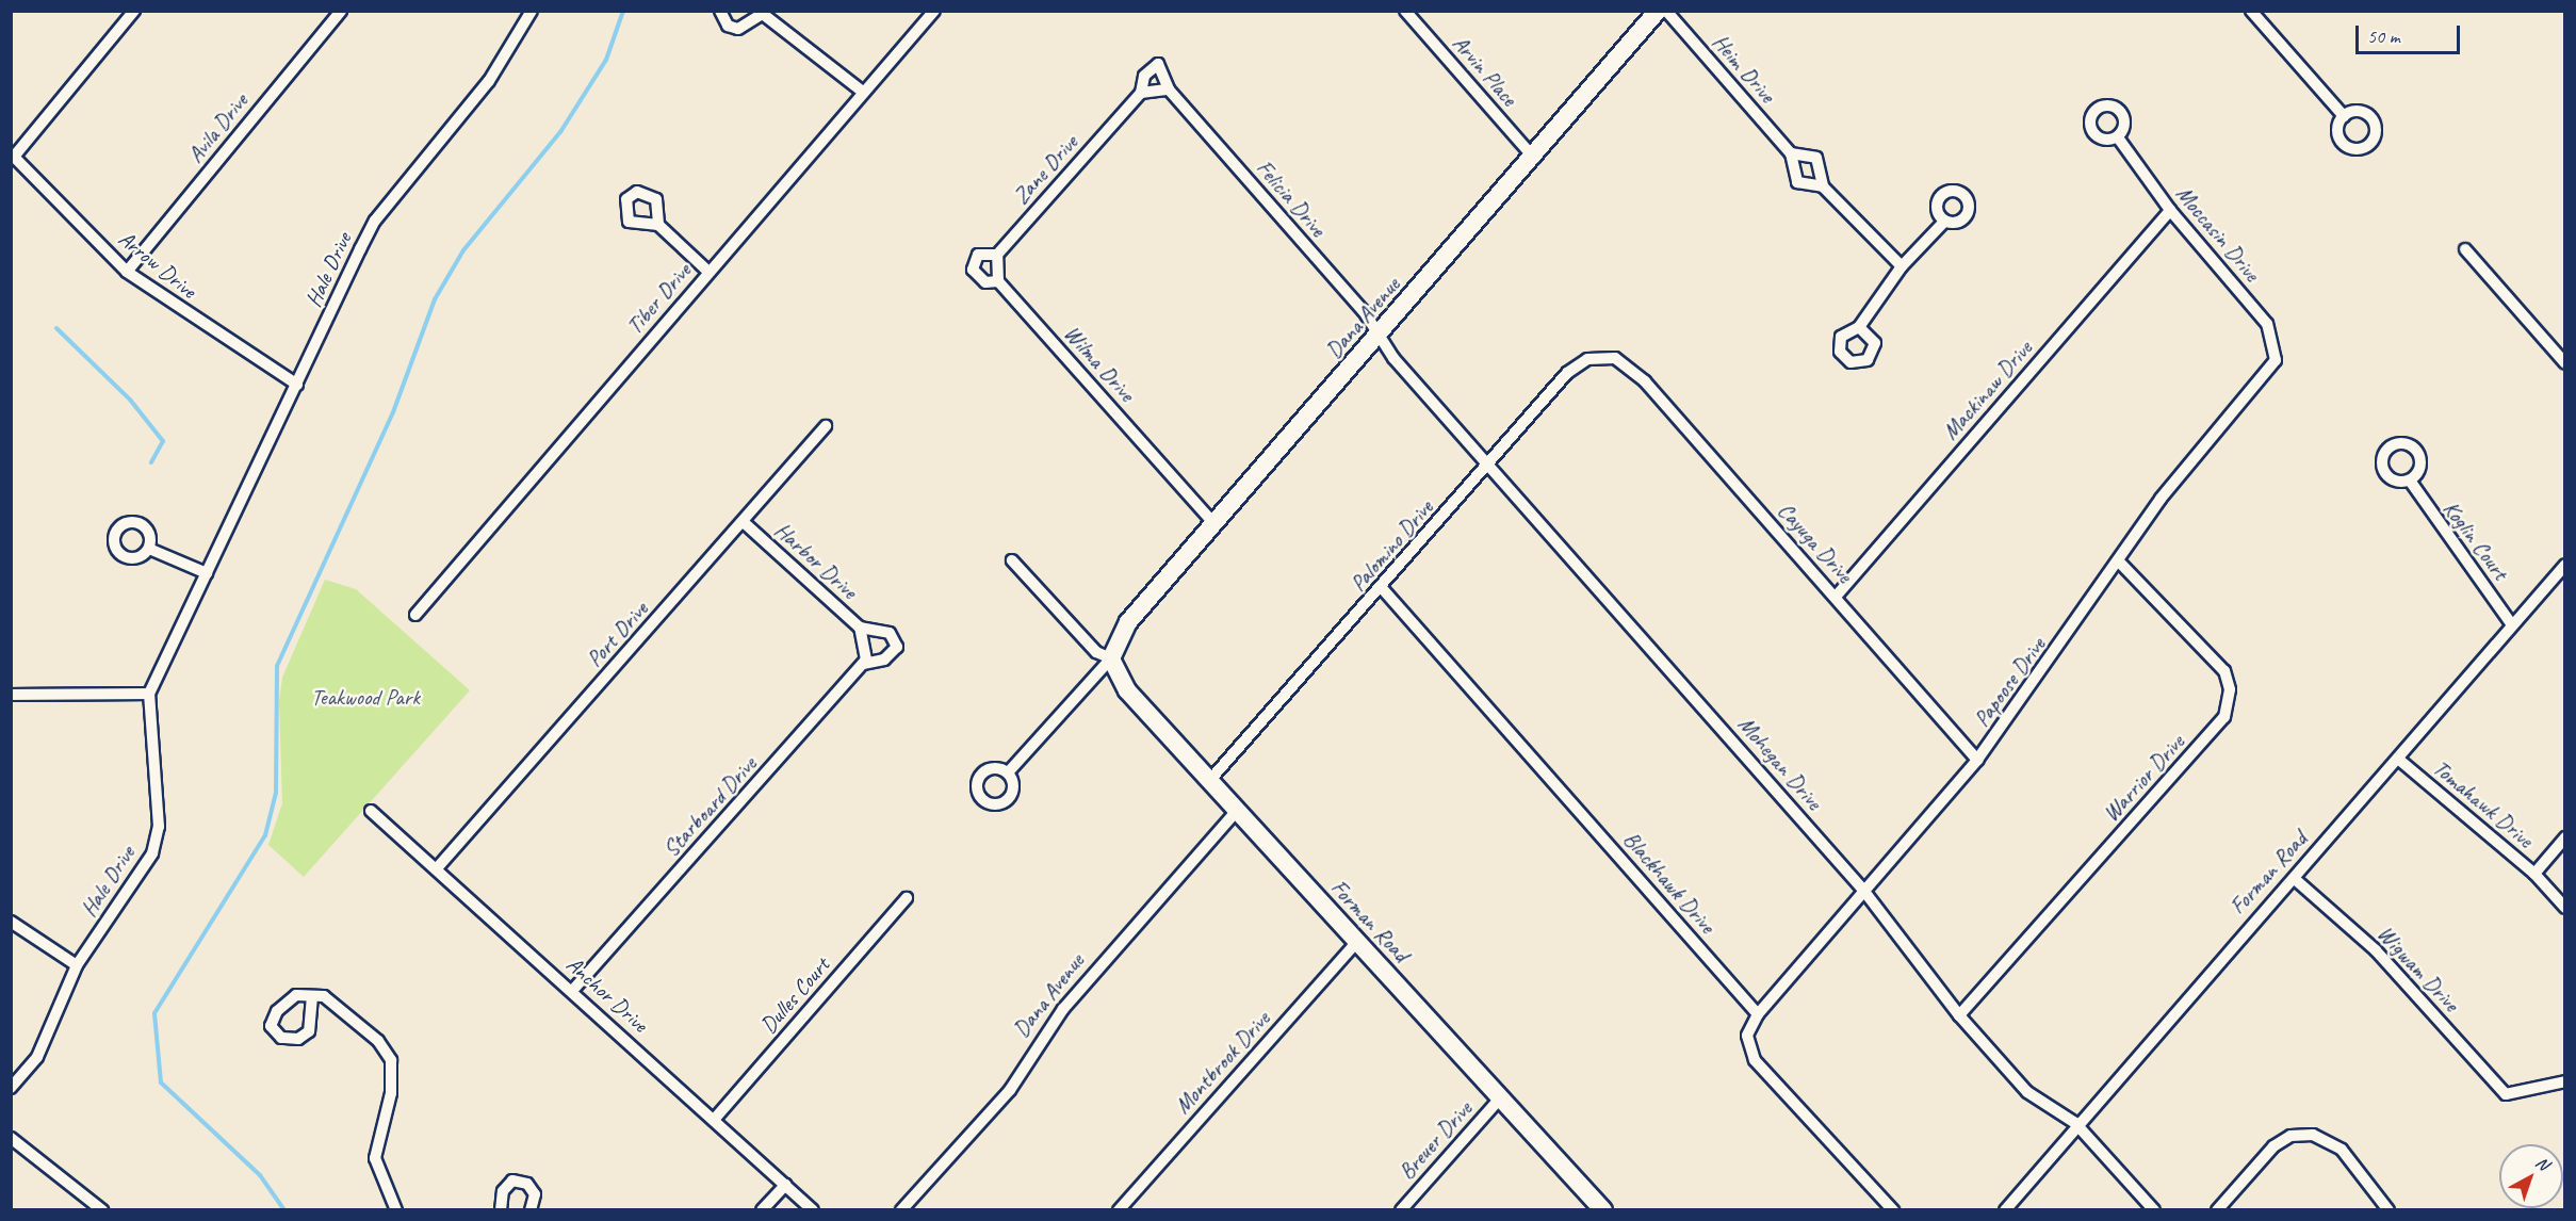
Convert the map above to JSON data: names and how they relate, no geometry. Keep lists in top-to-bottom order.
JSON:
{
  "streets": {
    "street": [
      "Heim Drive",
      "Arvin Place",
      "Avila Drive",
      "Zane Drive",
      "Felicia Drive",
      "Moccasin Drive",
      "Arrow Drive",
      "Hale Drive",
      "Tiber Drive",
      "Dana Avenue",
      "Wilma Drive",
      "Mackinaw Drive",
      "Koglin Court",
      "Cayuga Drive",
      "Palomino Drive",
      "Harbor Drive",
      "Port Drive",
      "Papoose Drive",
      "Mohegan Drive",
      "Warrior Drive",
      "Tomahawk Drive",
      "Starboard Drive",
      "Forman Road",
      "Blackhawk Drive",
      "Wigwam Drive",
      "Anchor Drive",
      "Dulles Court",
      "Montbrook Drive",
      "Breuer Drive"
    ]
  },
  "crossings": [
    ["Arvin Place", "Dana Avenue"],
    ["Avila Drive", "Arrow Drive"],
    ["Zane Drive", "Felicia Drive"],
    ["Zane Drive", "Wilma Drive"],
    ["Felicia Drive", "Dana Avenue"],
    ["Felicia Drive", "Mohegan Drive"],
    ["Moccasin Drive", "Mackinaw Drive"],
    ["Moccasin Drive", "Papoose Drive"],
    ["Arrow Drive", "Hale Drive"],
    ["Dana Avenue", "Wilma Drive"],
    ["Dana Avenue", "Mohegan Drive"],
    ["Dana Avenue", "Forman Road"],
    ["Mackinaw Drive", "Cayuga Drive"],
    ["Koglin Court", "Forman Road"],
    ["Cayuga Drive", "Palomino Drive"],
    ["Cayuga Drive", "Papoose Drive"],
    ["Palomino Drive", "Mohegan Drive"],
    ["Palomino Drive", "Forman Road"],
    ["Palomino Drive", "Blackhawk Drive"],
    ["Harbor Drive", "Port Drive"],
    ["Harbor Drive", "Starboard Drive"],
    ["Port Drive", "Anchor Drive"],
    ["Papoose Drive", "Mohegan Drive"],
    ["Papoose Drive", "Warrior Drive"],
    ["Papoose Drive", "Blackhawk Drive"],
    ["Mohegan Drive", "Warrior Drive"],
    ["Mohegan Drive", "Forman Road"],
    ["Tomahawk Drive", "Forman Road"],
    ["Starboard Drive", "Anchor Drive"],
    ["Forman Road", "Wigwam Drive"],
    ["Forman Road", "Montbrook Drive"],
    ["Forman Road", "Breuer Drive"],
    ["Anchor Drive", "Dulles Court"]
  ],
  "parks": ["Teakwood Park"],
  "scale_bar": "50 m",
  "north": "top right"
}
